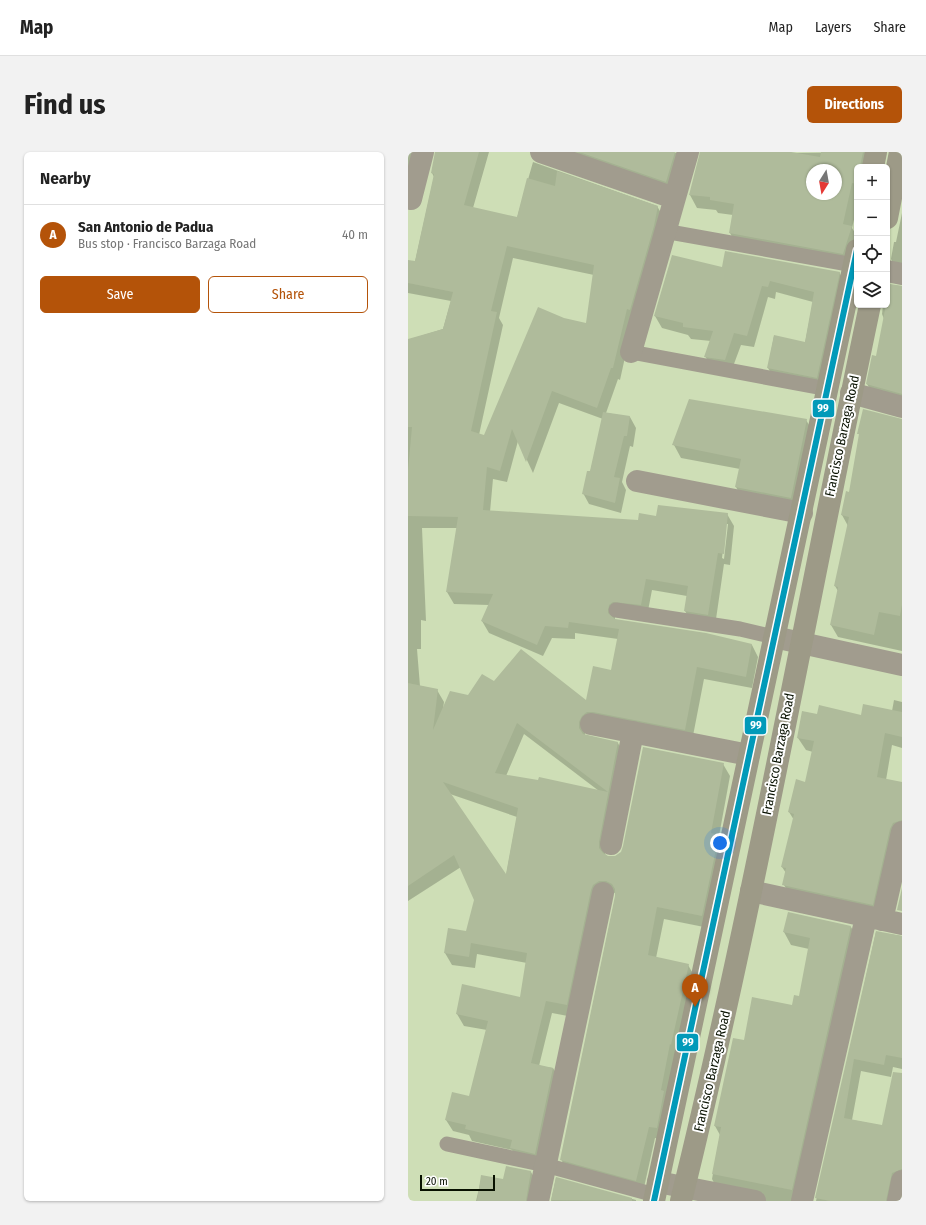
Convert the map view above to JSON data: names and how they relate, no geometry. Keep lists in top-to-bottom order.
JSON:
{
  "streets": {
    "street": ["Francisco Barzaga Road"]
  },
  "lines": ["transit line 99"],
  "scale_bar": "20 m",
  "north": "bottom",
  "page": {
    "header": "Map",
    "nav": ["Map", "Layers", "Share"],
    "buttons": [
      "Directions",
      ["Save", "Share"]
    ],
    "title": "Find us",
    "heading": "Nearby",
    "map_buttons": ["+", "−"],
    "list": [
      {
        "mark": "A",
        "name": "San Antonio de Padua",
        "note": "Bus stop · Francisco Barzaga Road",
        "value": "40 m"
      }
    ],
    "pins": "A",
    "scale": "20 m"
  }
}
